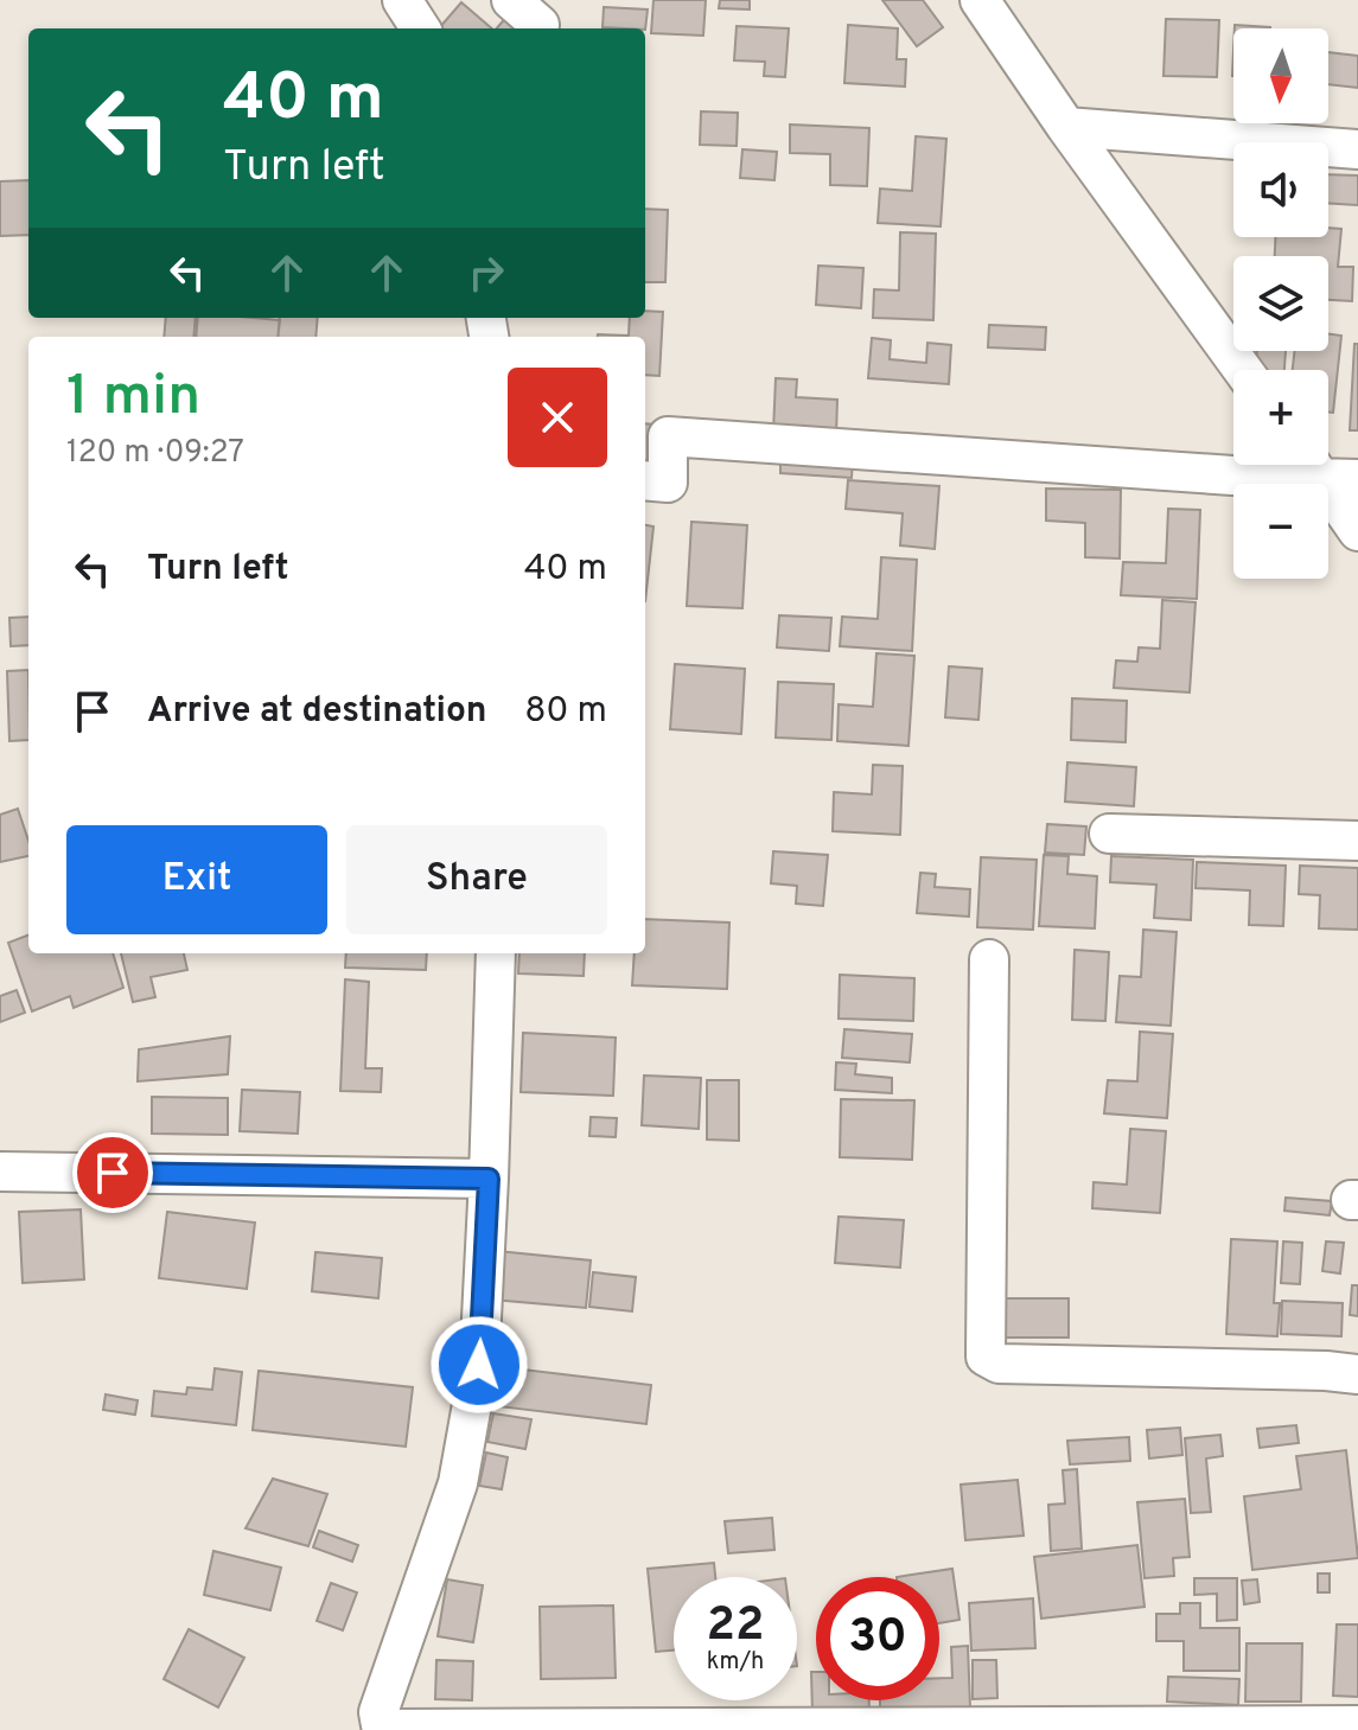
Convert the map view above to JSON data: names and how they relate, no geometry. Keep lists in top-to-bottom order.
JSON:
{
  "north": "bottom",
  "page": {
    "map_buttons": ["+", "−"],
    "turn": ["40 m", "Turn left"],
    "heading": ["1 min", "120 m · 09:27"],
    "list": [
      {
        "name": "Turn left",
        "value": "40 m"
      },
      {
        "name": "Arrive at destination",
        "value": "80 m"
      }
    ],
    "buttons": ["Exit", "Share"],
    "speed": "22 km/h",
    "limit": "30"
  }
}
